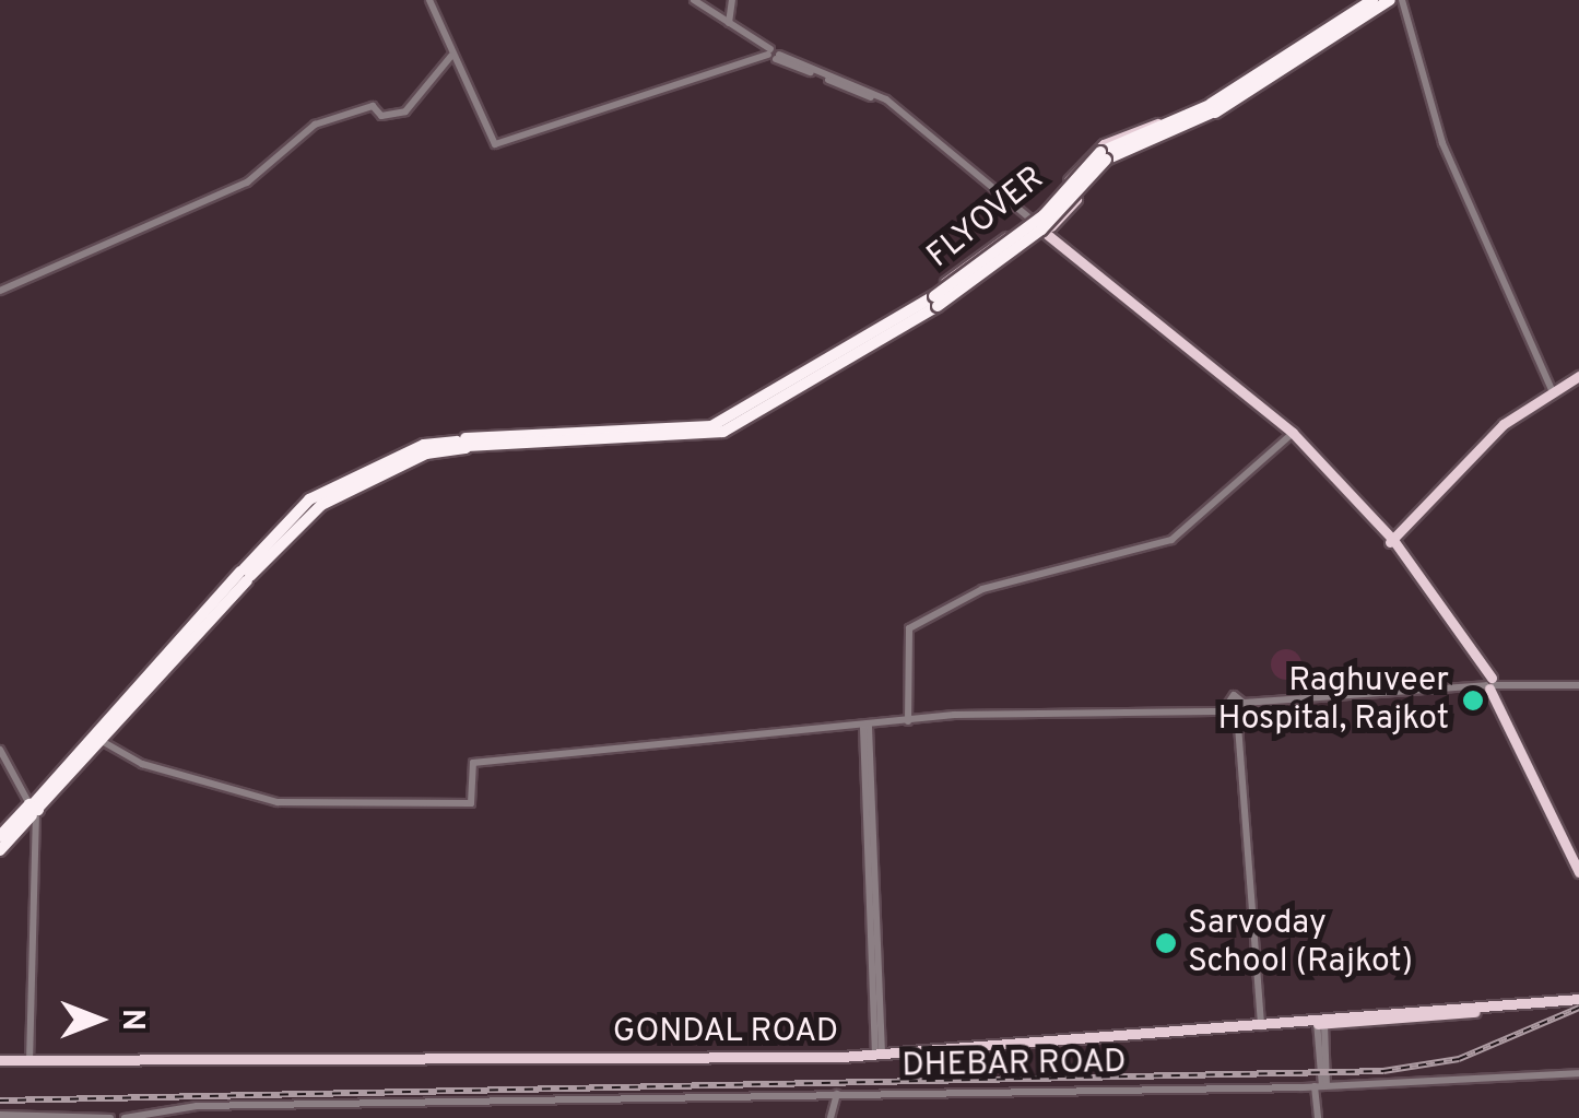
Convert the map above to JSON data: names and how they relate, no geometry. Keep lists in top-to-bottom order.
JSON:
{
  "streets": {
    "highway": ["FLYOVER"],
    "main road": ["GONDAL ROAD"],
    "street": ["DHEBAR ROAD"]
  },
  "places": ["Raghuveer Hospital, Rajkot", "Sarvoday School (Rajkot)"],
  "north": "right"
}
